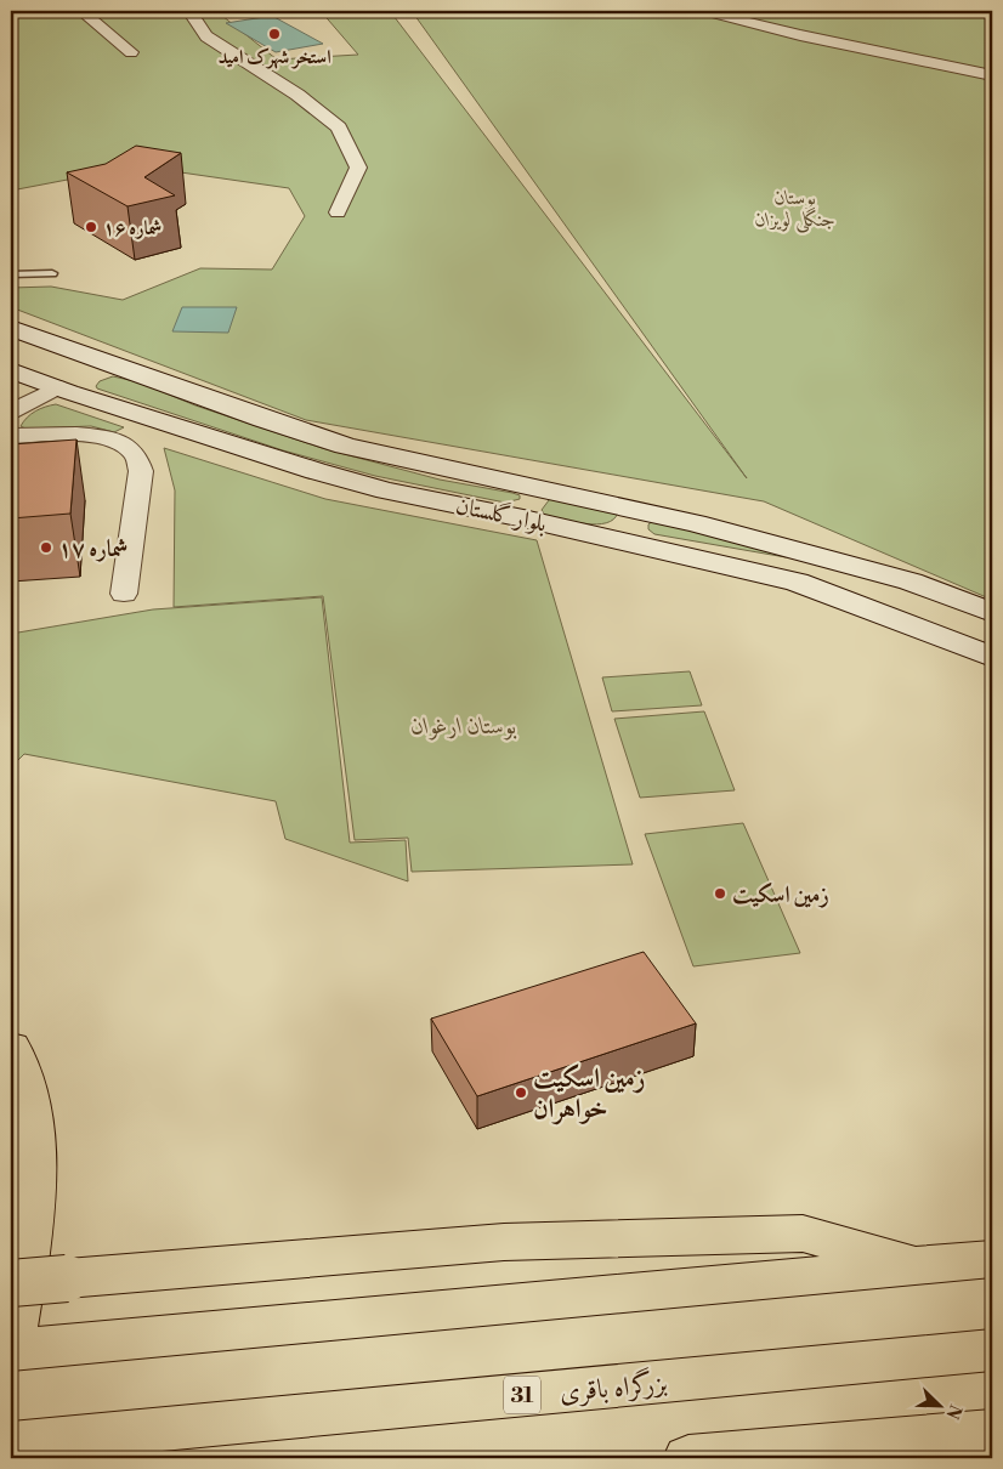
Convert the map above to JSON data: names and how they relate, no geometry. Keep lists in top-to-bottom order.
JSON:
{
  "streets": {
    "highway": ["بزرگراه باقری", "31"],
    "main road": ["بلوار گلستان"]
  },
  "parks": ["بوستان جنگلی لویزان", "بوستان ارغوان"],
  "places": [
    "استخر شهرک امید",
    "شماره ۱۶",
    "شماره ۱۷",
    "زمین اسکیت",
    "زمین اسکیت خواهران"
  ],
  "north": "bottom right"
}
